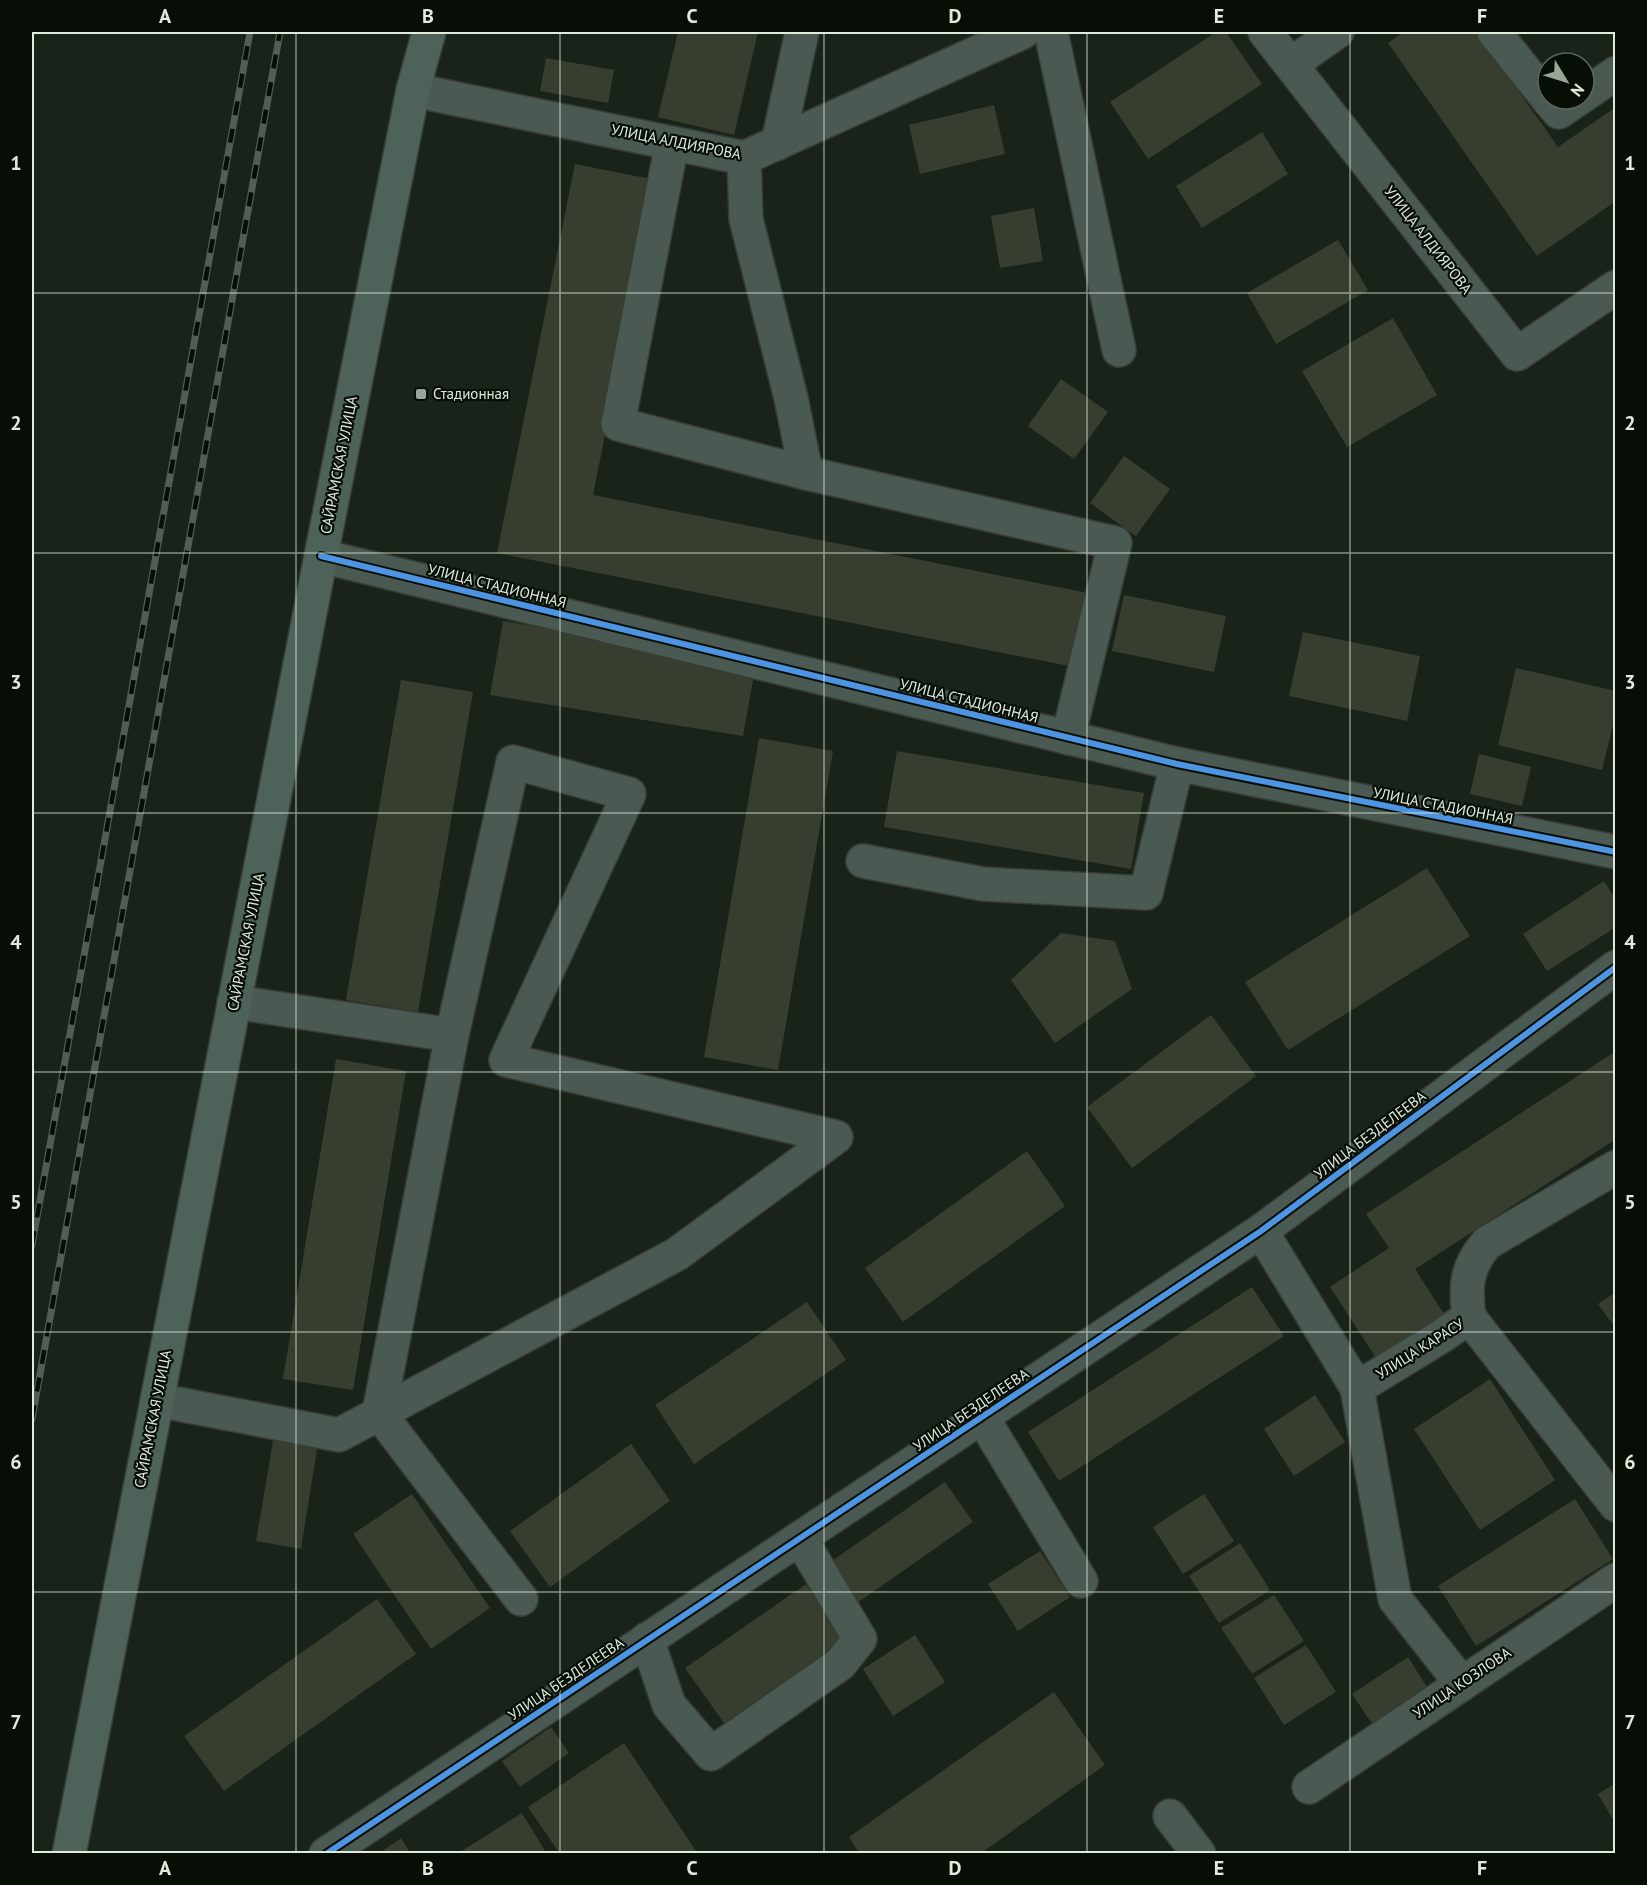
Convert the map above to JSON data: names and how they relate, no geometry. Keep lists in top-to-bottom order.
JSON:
{
  "streets": {
    "main road": ["САЙРАМСКАЯ УЛИЦА"],
    "street": [
      "УЛИЦА АЛДИЯРОВА",
      "УЛИЦА СТАДИОННАЯ",
      "УЛИЦА БЕЗДЕЛЕЕВА",
      "УЛИЦА КАРАСУ",
      "УЛИЦА КОЗЛОВА"
    ]
  },
  "crossings": [
    ["УЛИЦА АЛДИЯРОВА", "САЙРАМСКАЯ УЛИЦА"],
    ["САЙРАМСКАЯ УЛИЦА", "УЛИЦА СТАДИОННАЯ"]
  ],
  "places": {
    "transit": ["Стадионная"]
  },
  "north": "bottom right",
  "grid": {
    "columns": [
      "A",
      "B",
      "C",
      "D",
      "E",
      "F"
    ],
    "rows": [
      "1",
      "2",
      "3",
      "4",
      "5",
      "6",
      "7"
    ]
  }
}
